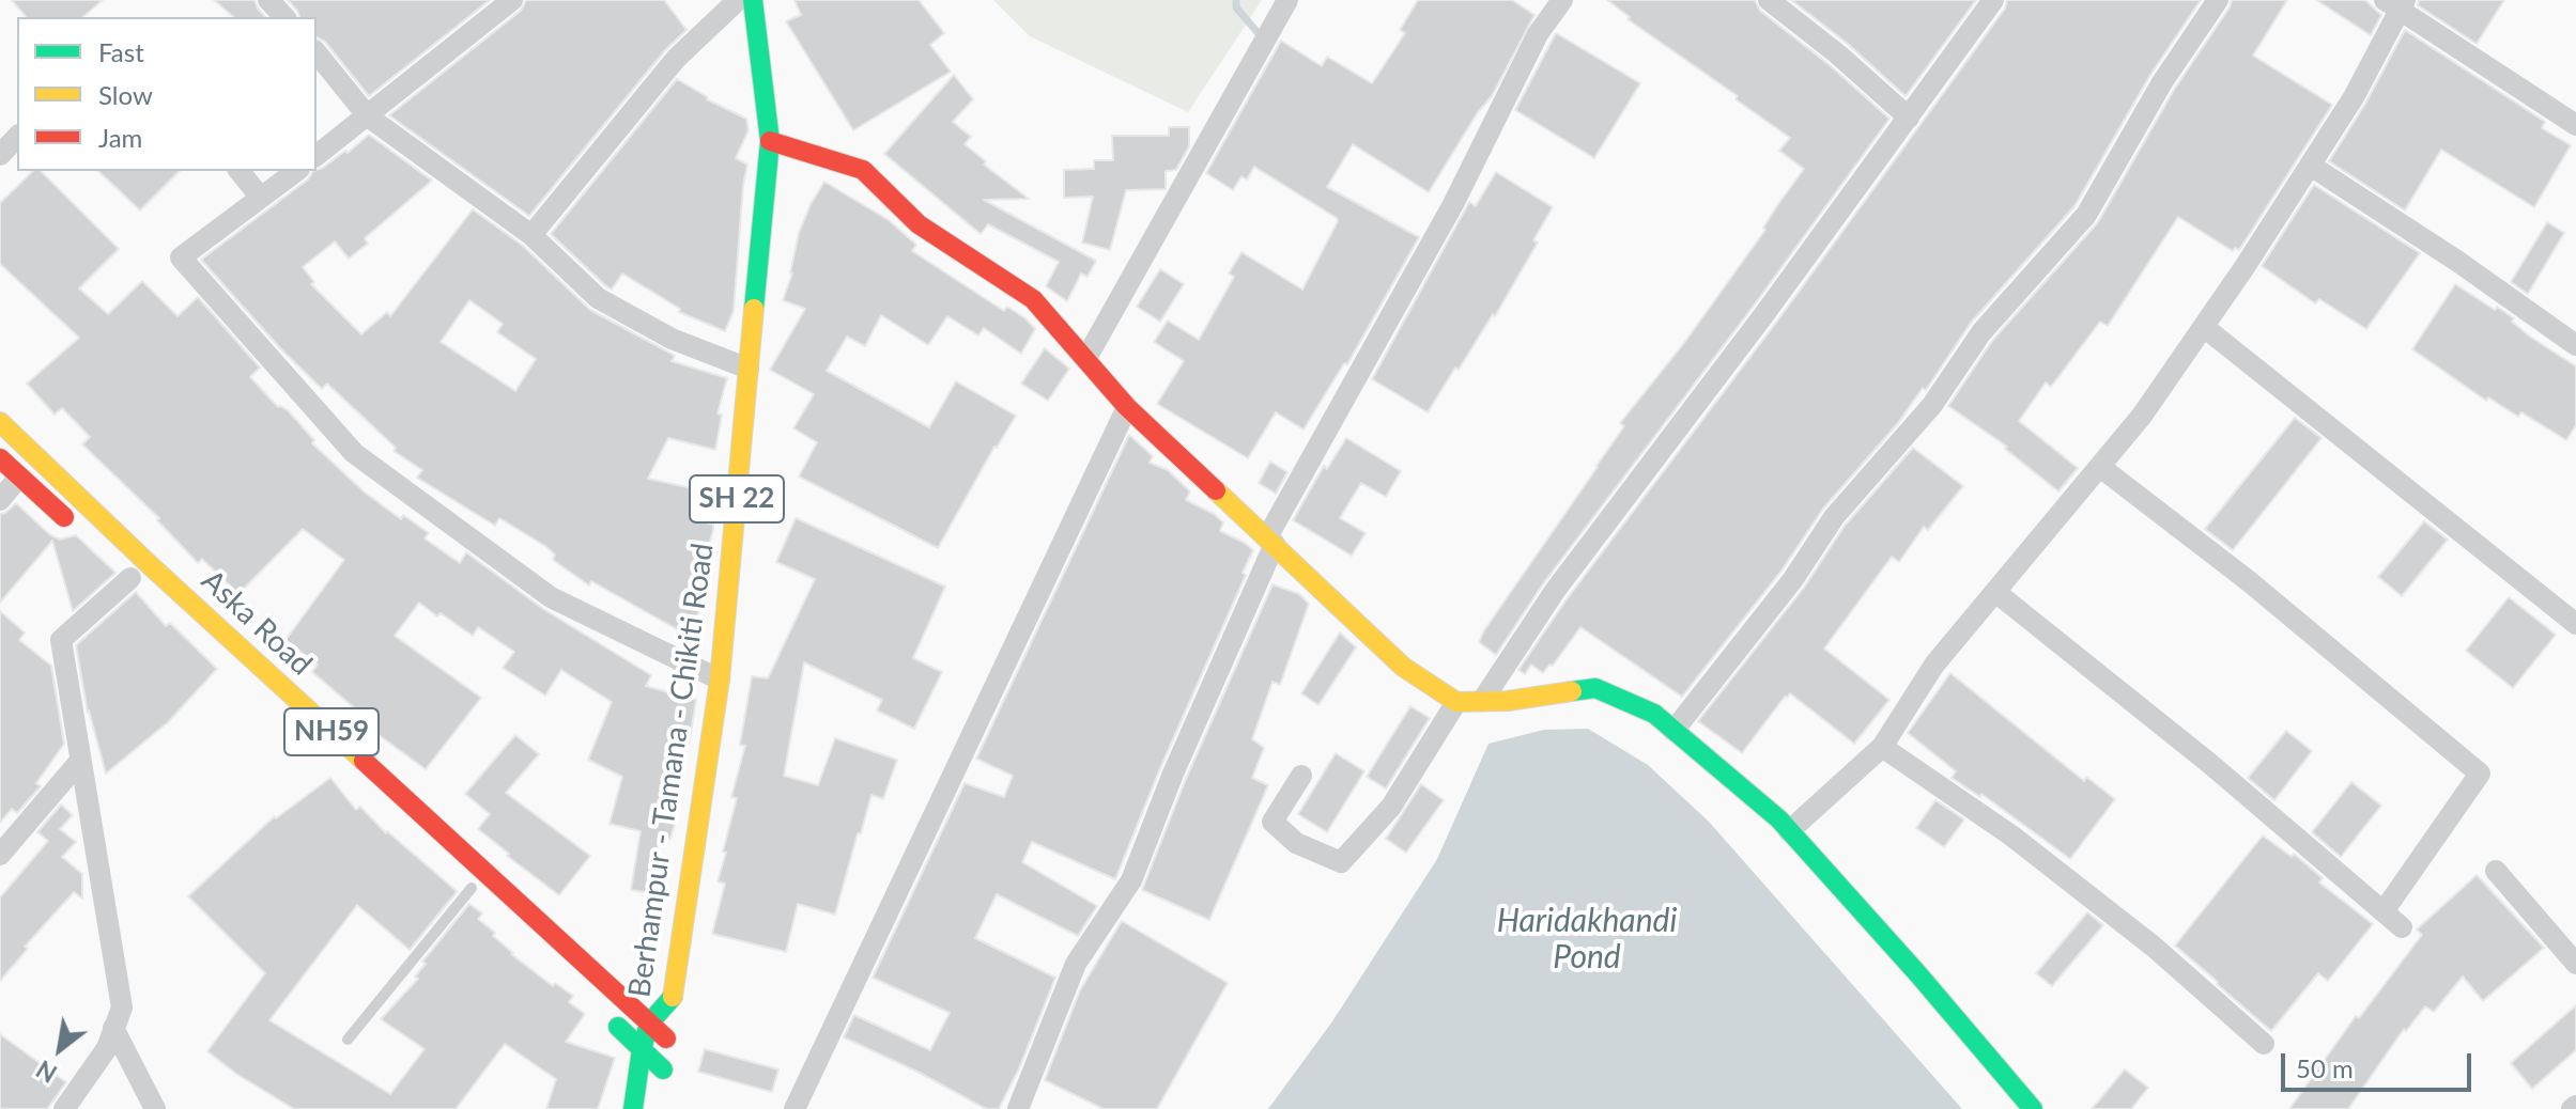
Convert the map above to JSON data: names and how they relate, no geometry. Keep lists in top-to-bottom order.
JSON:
{
  "streets": {
    "main road": [
      "SH 22",
      "Aska Road",
      "NH59",
      "Berhampur - Tamana - Chikiti Road"
    ]
  },
  "crossings": [
    ["Aska Road", "Berhampur - Tamana - Chikiti Road"]
  ],
  "water": ["Haridakhandi Pond"],
  "legend": ["Fast", "Slow", "Jam"],
  "scale_bar": "50 m",
  "north": "bottom left"
}
